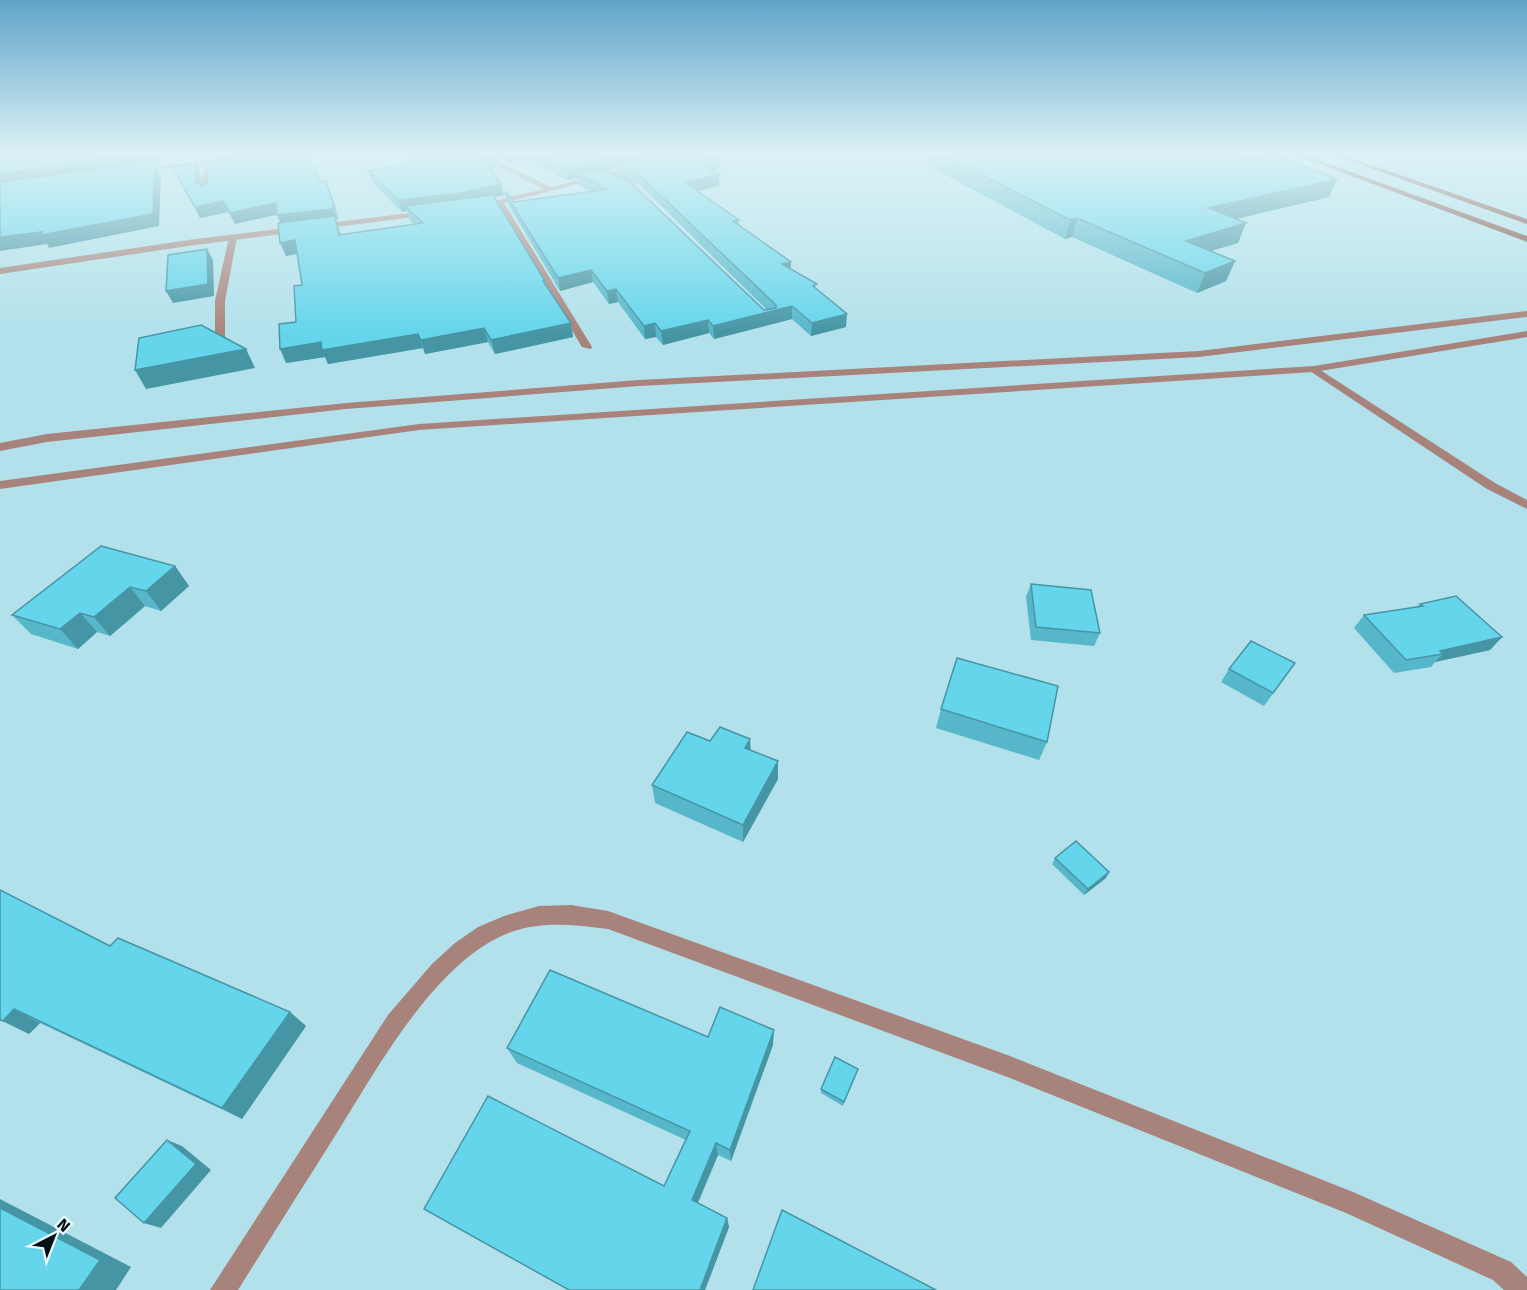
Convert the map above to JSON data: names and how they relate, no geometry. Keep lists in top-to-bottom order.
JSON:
{
  "north": "top right"
}
